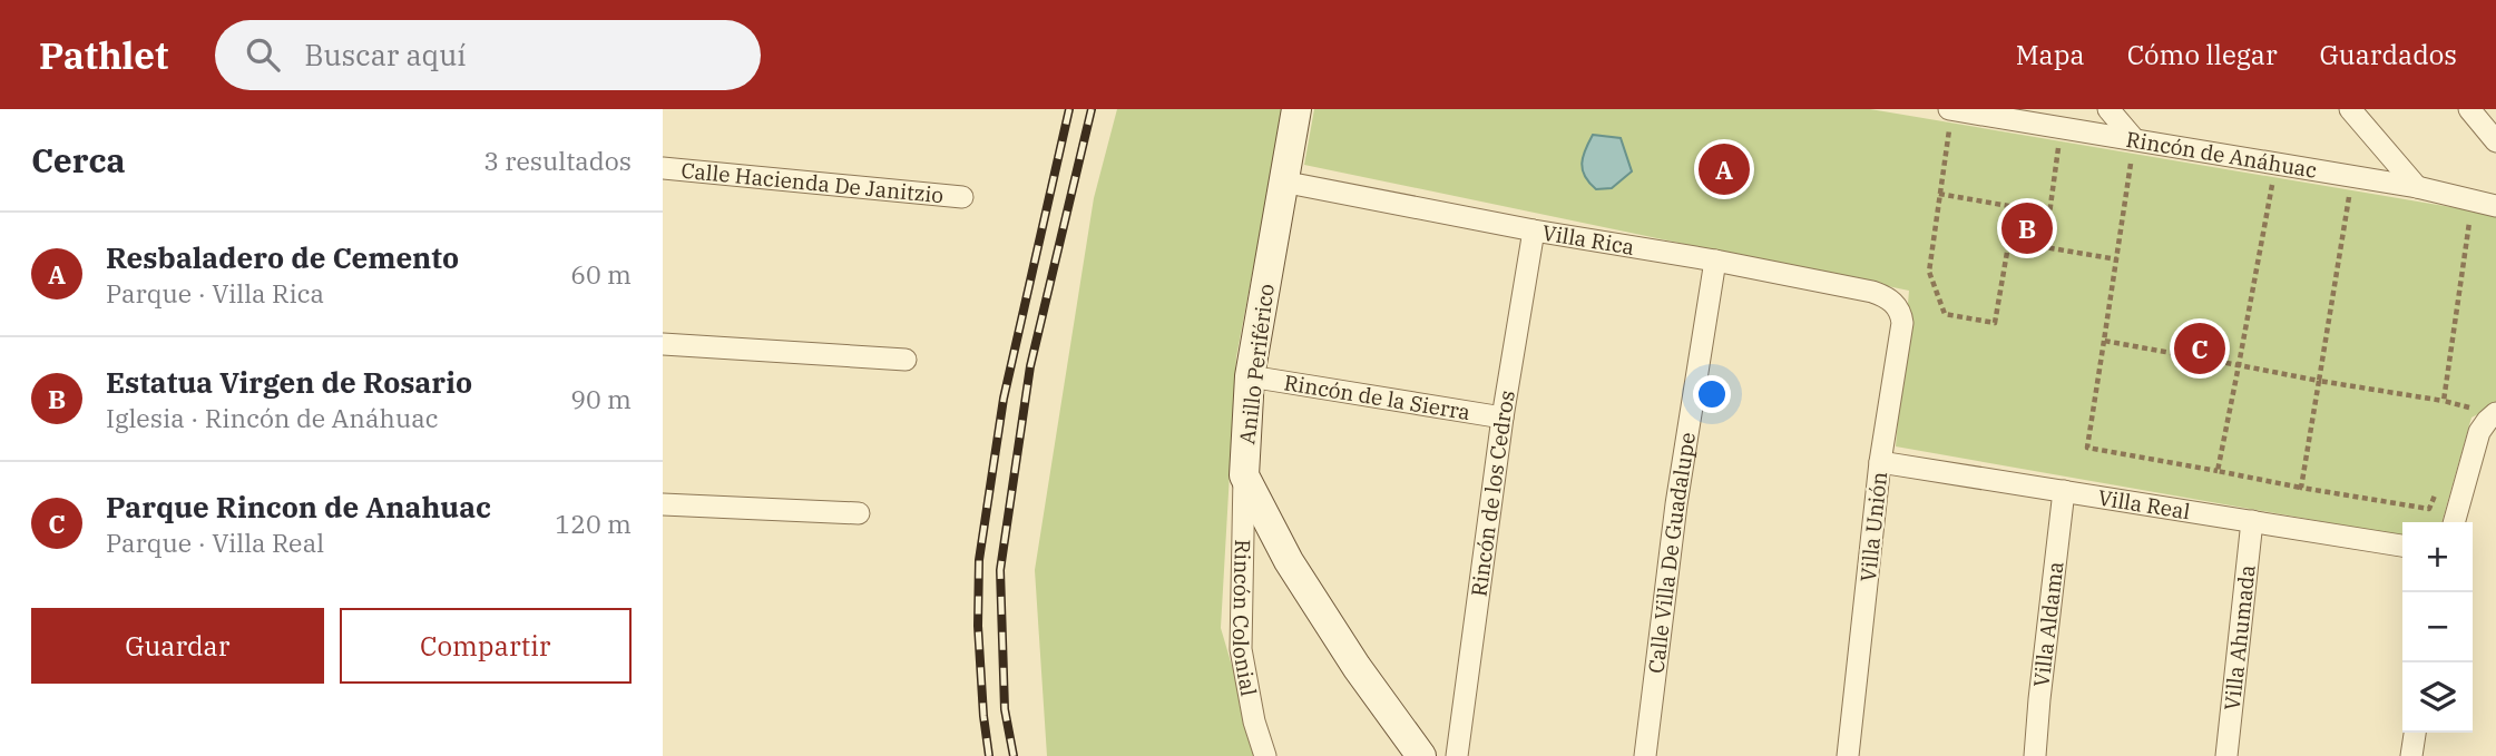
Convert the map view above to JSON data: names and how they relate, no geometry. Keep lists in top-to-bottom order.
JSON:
{
  "streets": {
    "street": [
      "Rincón de Anáhuac",
      "Calle Hacienda De Janitzio",
      "Villa Rica",
      "Anillo Periférico",
      "Rincón de la Sierra",
      "Rincón de los Cedros",
      "Villa Real",
      "Villa Unión",
      "Calle Villa De Guadalupe",
      "Rincón Colonial",
      "Villa Aldama",
      "Villa Ahumada"
    ]
  },
  "crossings": [
    ["Villa Rica", "Anillo Periférico"],
    ["Villa Rica", "Rincón de los Cedros"],
    ["Villa Rica", "Villa Unión"],
    ["Villa Rica", "Calle Villa De Guadalupe"],
    ["Anillo Periférico", "Rincón de la Sierra"],
    ["Anillo Periférico", "Rincón Colonial"],
    ["Rincón de la Sierra", "Rincón de los Cedros"],
    ["Villa Real", "Villa Unión"],
    ["Villa Real", "Villa Aldama"],
    ["Villa Real", "Villa Ahumada"]
  ],
  "page": {
    "header": "Pathlet",
    "search": "Buscar aquí",
    "nav": ["Mapa", "Cómo llegar", "Guardados"],
    "heading": ["Cerca", "3 resultados"],
    "pins": ["A", "B", "C"],
    "list": [
      {
        "mark": "A",
        "name": "Resbaladero de Cemento",
        "note": "Parque · Villa Rica",
        "value": "60 m"
      },
      {
        "mark": "B",
        "name": "Estatua Virgen de Rosario",
        "note": "Iglesia · Rincón de Anáhuac",
        "value": "90 m"
      },
      {
        "mark": "C",
        "name": "Parque Rincon de Anahuac",
        "note": "Parque · Villa Real",
        "value": "120 m"
      }
    ],
    "map_buttons": ["+", "−"],
    "buttons": ["Guardar", "Compartir"]
  }
}
